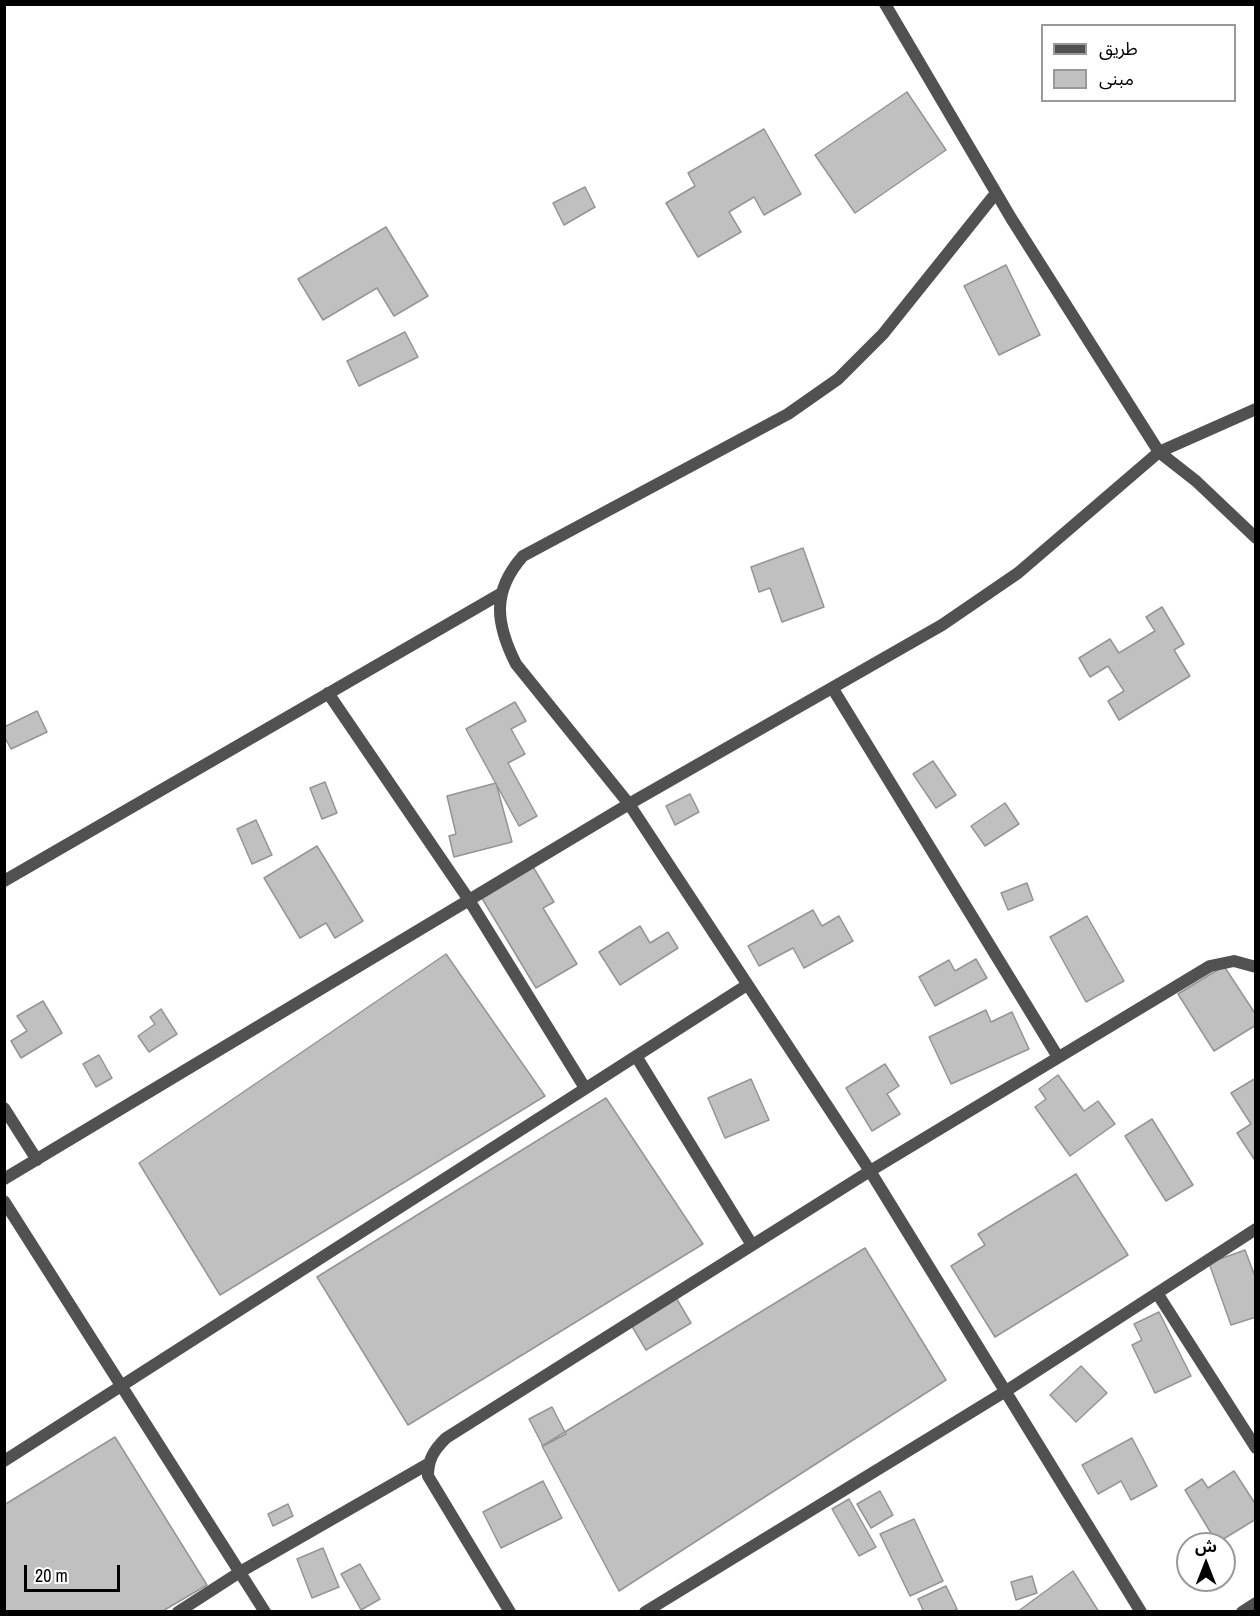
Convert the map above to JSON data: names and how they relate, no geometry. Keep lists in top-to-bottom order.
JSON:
{
  "legend": ["طريق", "مبنى"],
  "scale_bar": "20 m",
  "north": "top"
}
